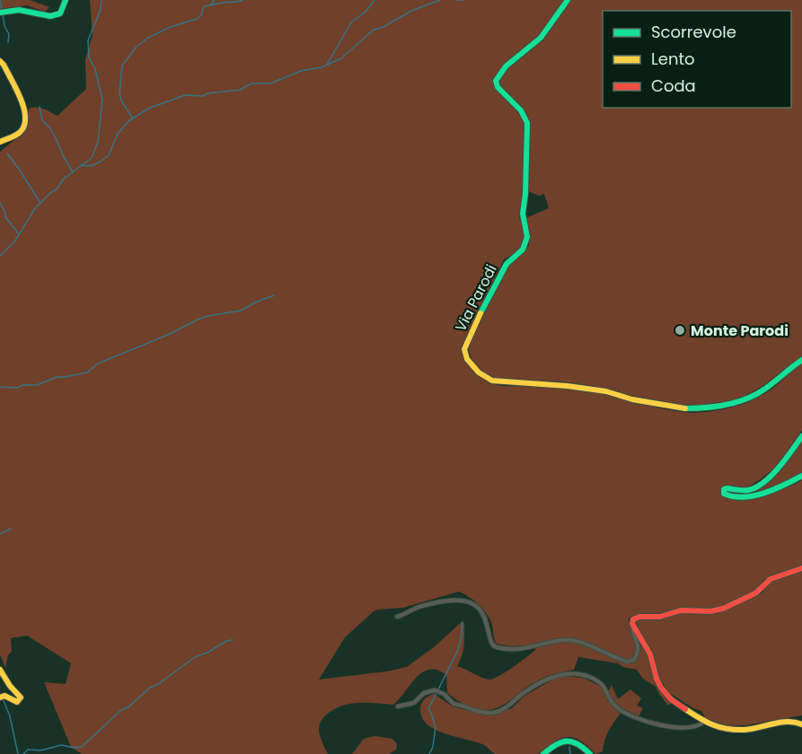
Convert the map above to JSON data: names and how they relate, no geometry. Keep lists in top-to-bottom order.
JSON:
{
  "streets": {
    "street": ["Via Parodi"]
  },
  "places": ["Monte Parodi"],
  "legend": ["Scorrevole", "Lento", "Coda"]
}
